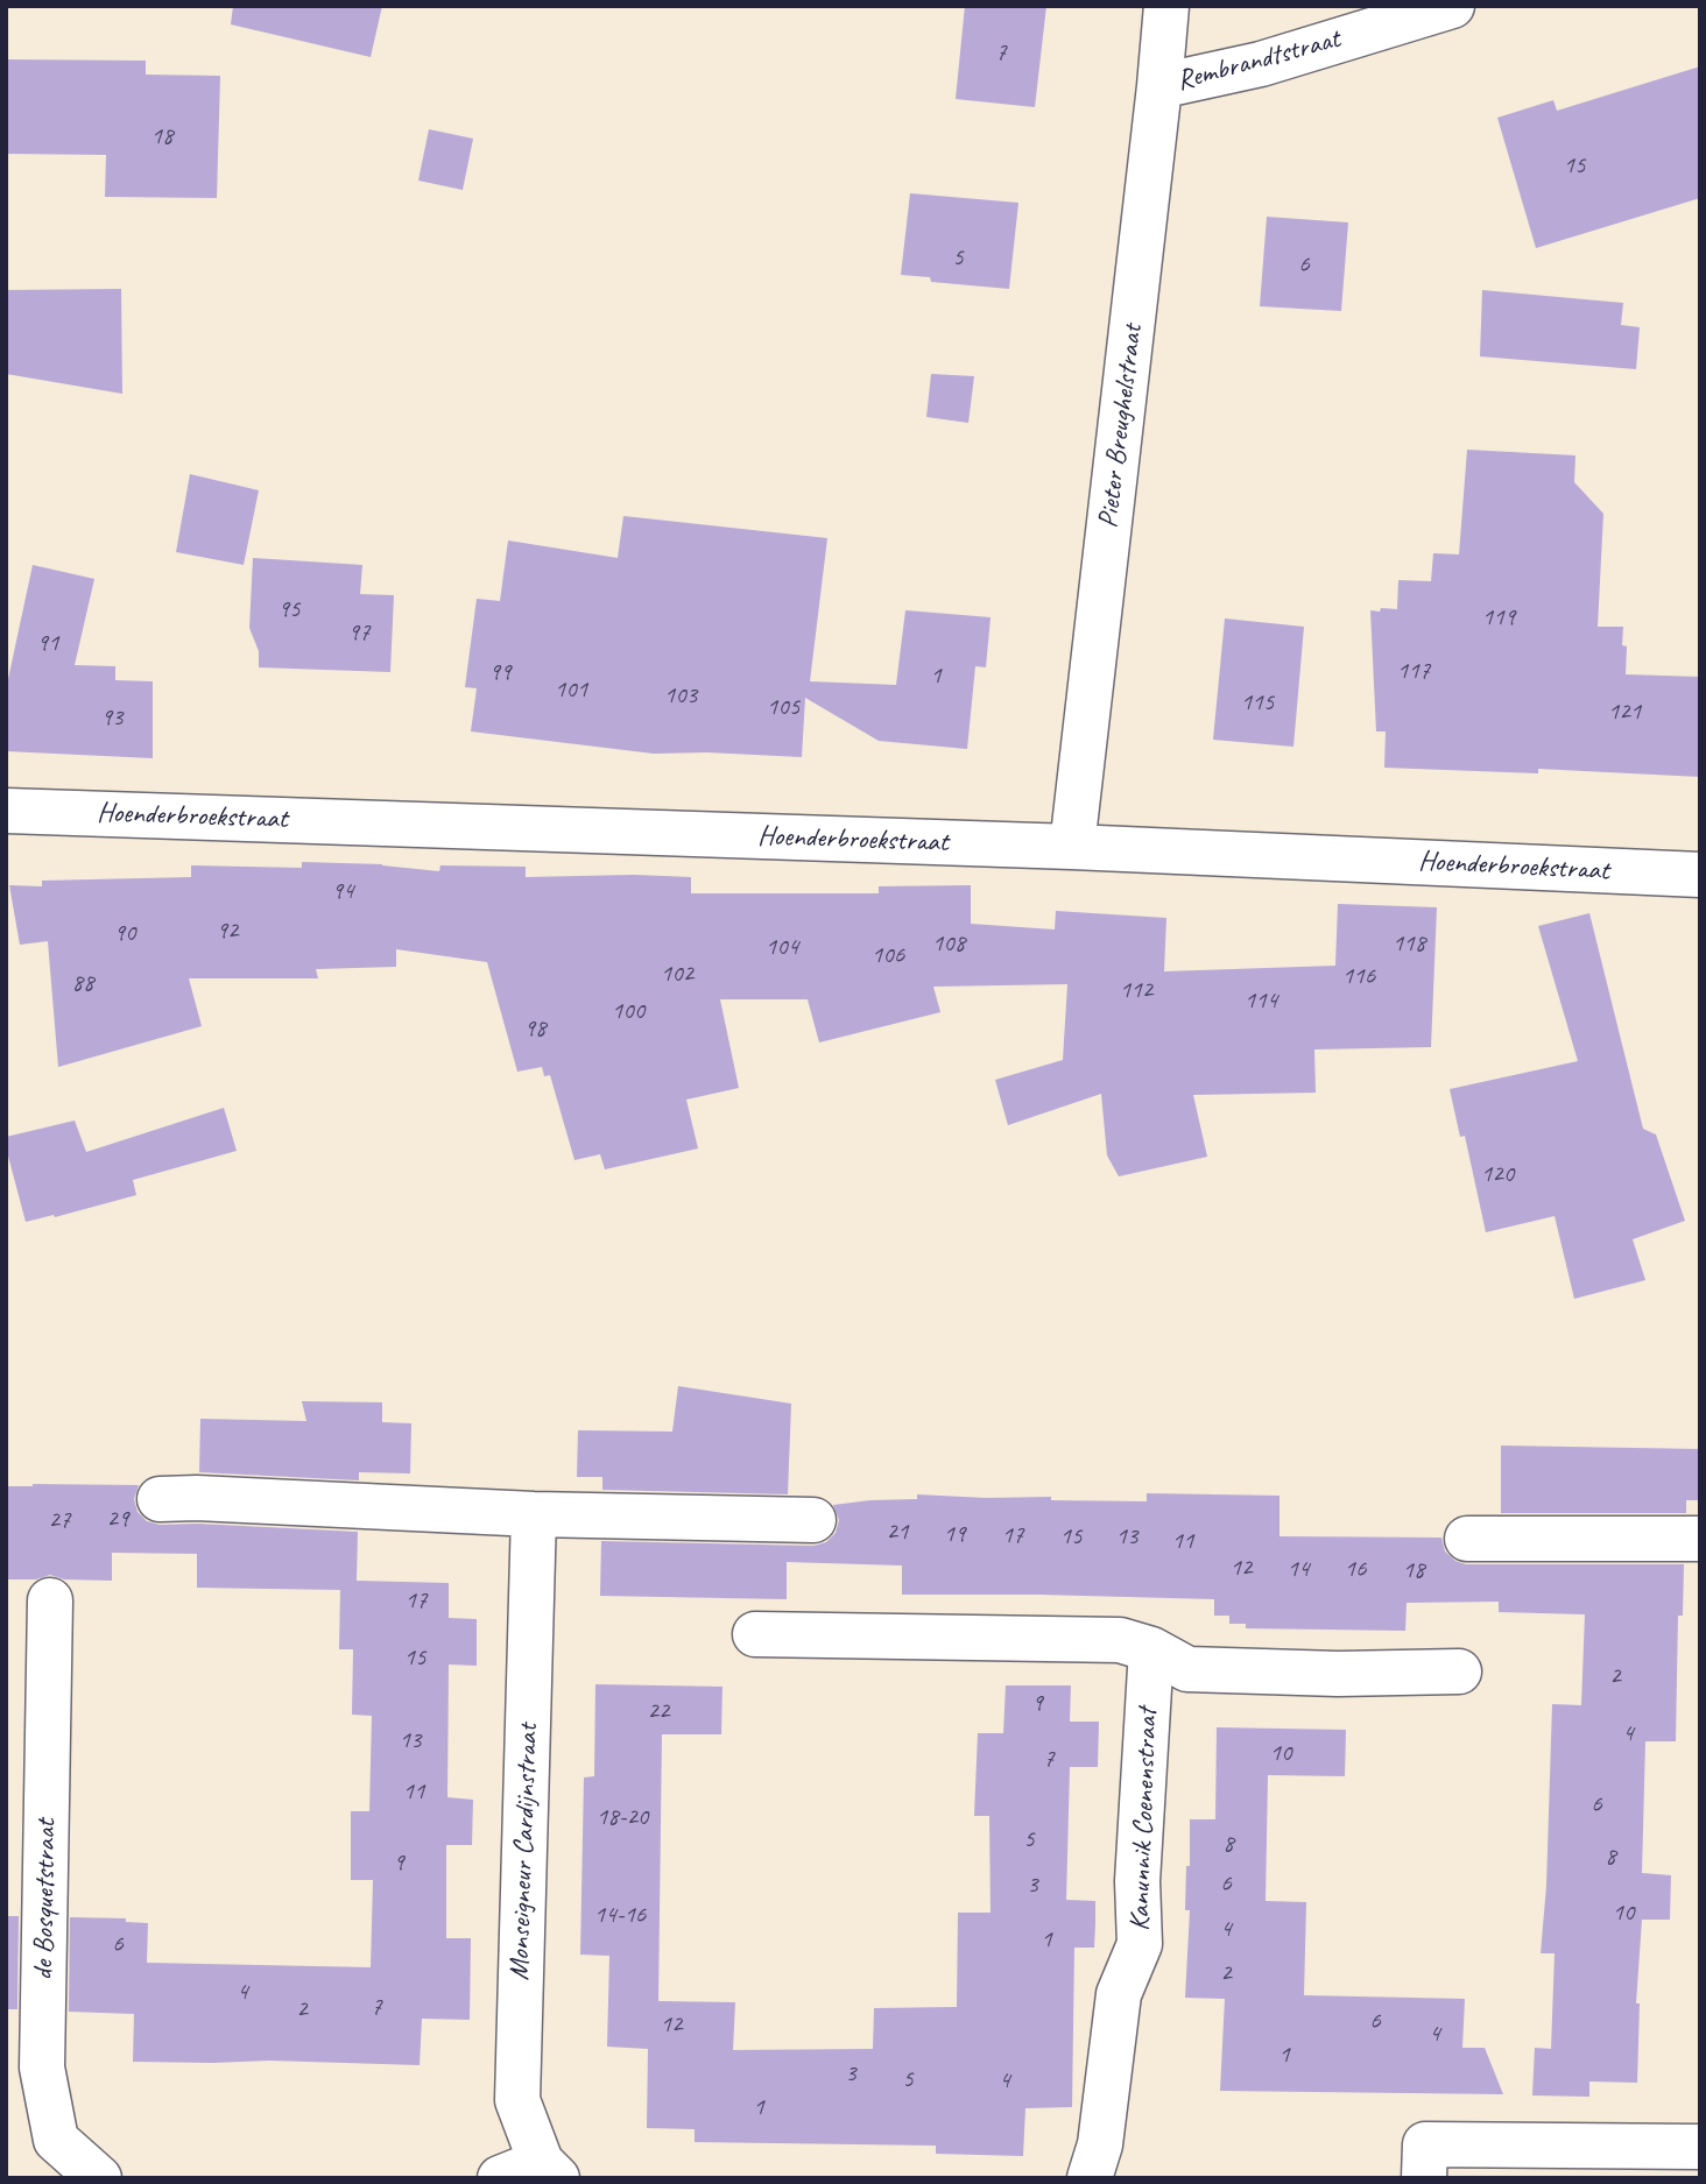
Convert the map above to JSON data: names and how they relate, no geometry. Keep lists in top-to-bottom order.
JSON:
{
  "streets": {
    "street": [
      "Rembrandtstraat",
      "Pieter Breughelstraat",
      "Hoenderbroekstraat",
      "Kanunnik Coenenstraat",
      "Monseigneur Cardijnstraat",
      "de Bosquetstraat"
    ]
  },
  "crossings": [
    ["Rembrandtstraat", "Pieter Breughelstraat"],
    ["Pieter Breughelstraat", "Hoenderbroekstraat"]
  ],
  "house_numbers": [
    "7",
    "18",
    "15",
    "5",
    "6",
    "95",
    "119",
    "97",
    "91",
    "117",
    "99",
    "1",
    "101",
    "103",
    "115",
    "105",
    "121",
    "93",
    "94",
    "92",
    "90",
    "108",
    "118",
    "104",
    "106",
    "102",
    "116",
    "88",
    "112",
    "114",
    "100",
    "98",
    "120",
    "29",
    "27",
    "21",
    "19",
    "17",
    "15",
    "13",
    "11",
    "12",
    "14",
    "16",
    "18",
    "17",
    "15",
    "2",
    "9",
    "22",
    "4",
    "13",
    "10",
    "7",
    "11",
    "6",
    "18-20",
    "5",
    "8",
    "8",
    "9",
    "6",
    "3",
    "10",
    "14-16",
    "4",
    "1",
    "6",
    "2",
    "4",
    "7",
    "2",
    "6",
    "12",
    "4",
    "1",
    "3",
    "5",
    "4",
    "1"
  ]
}
